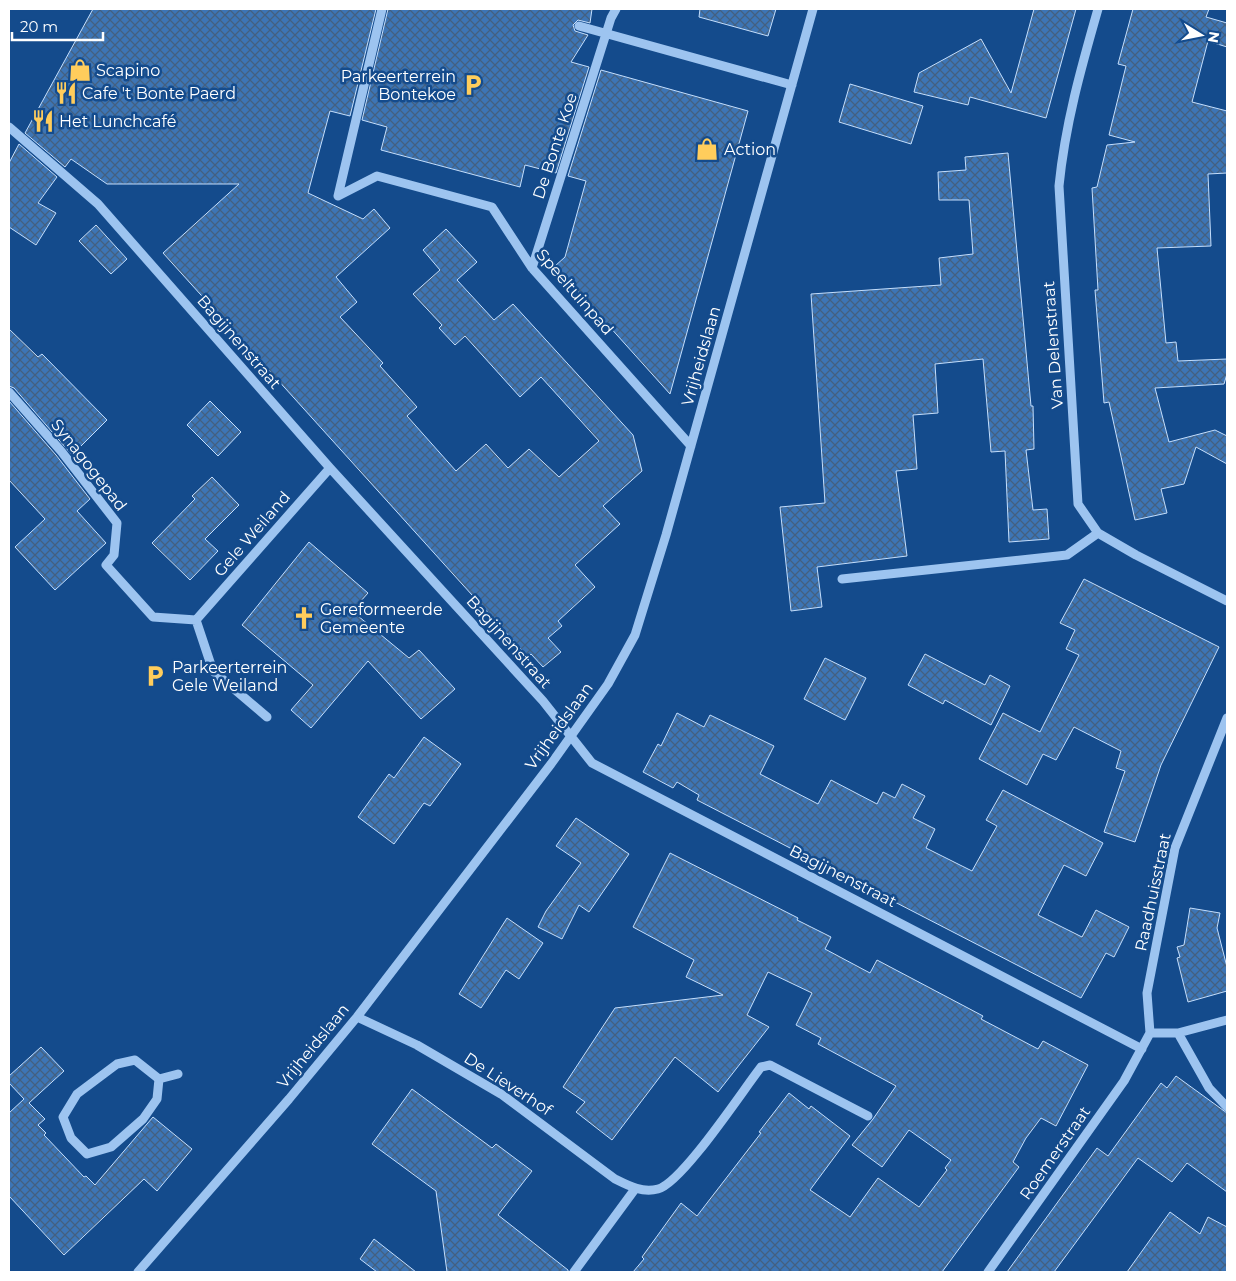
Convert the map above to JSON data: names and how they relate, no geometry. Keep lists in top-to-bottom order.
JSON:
{
  "streets": {
    "street": [
      "De Bonte Koe",
      "Speeltuinpad",
      "Bagijnenstraat",
      "Van Delenstraat",
      "Vrijheidslaan",
      "Synagogepad",
      "Gele Weiland",
      "Raadhuisstraat",
      "De Lieverhof",
      "Roemerstraat"
    ]
  },
  "crossings": [
    ["De Bonte Koe", "Speeltuinpad"],
    ["Speeltuinpad", "Vrijheidslaan"],
    ["Bagijnenstraat", "Vrijheidslaan"],
    ["Bagijnenstraat", "Gele Weiland"],
    ["Bagijnenstraat", "Roemerstraat"],
    ["Vrijheidslaan", "De Lieverhof"],
    ["Synagogepad", "Gele Weiland"]
  ],
  "places": {
    "shop": ["Scapino", "Action"],
    "parking": ["Parkeerterrein Bontekoe", "Parkeerterrein Gele Weiland"],
    "restaurant": ["Cafe 't Bonte Paerd", "Het Lunchcafé"],
    "church": ["Gereformeerde Gemeente"]
  },
  "scale_bar": "20 m",
  "north": "right"
}
